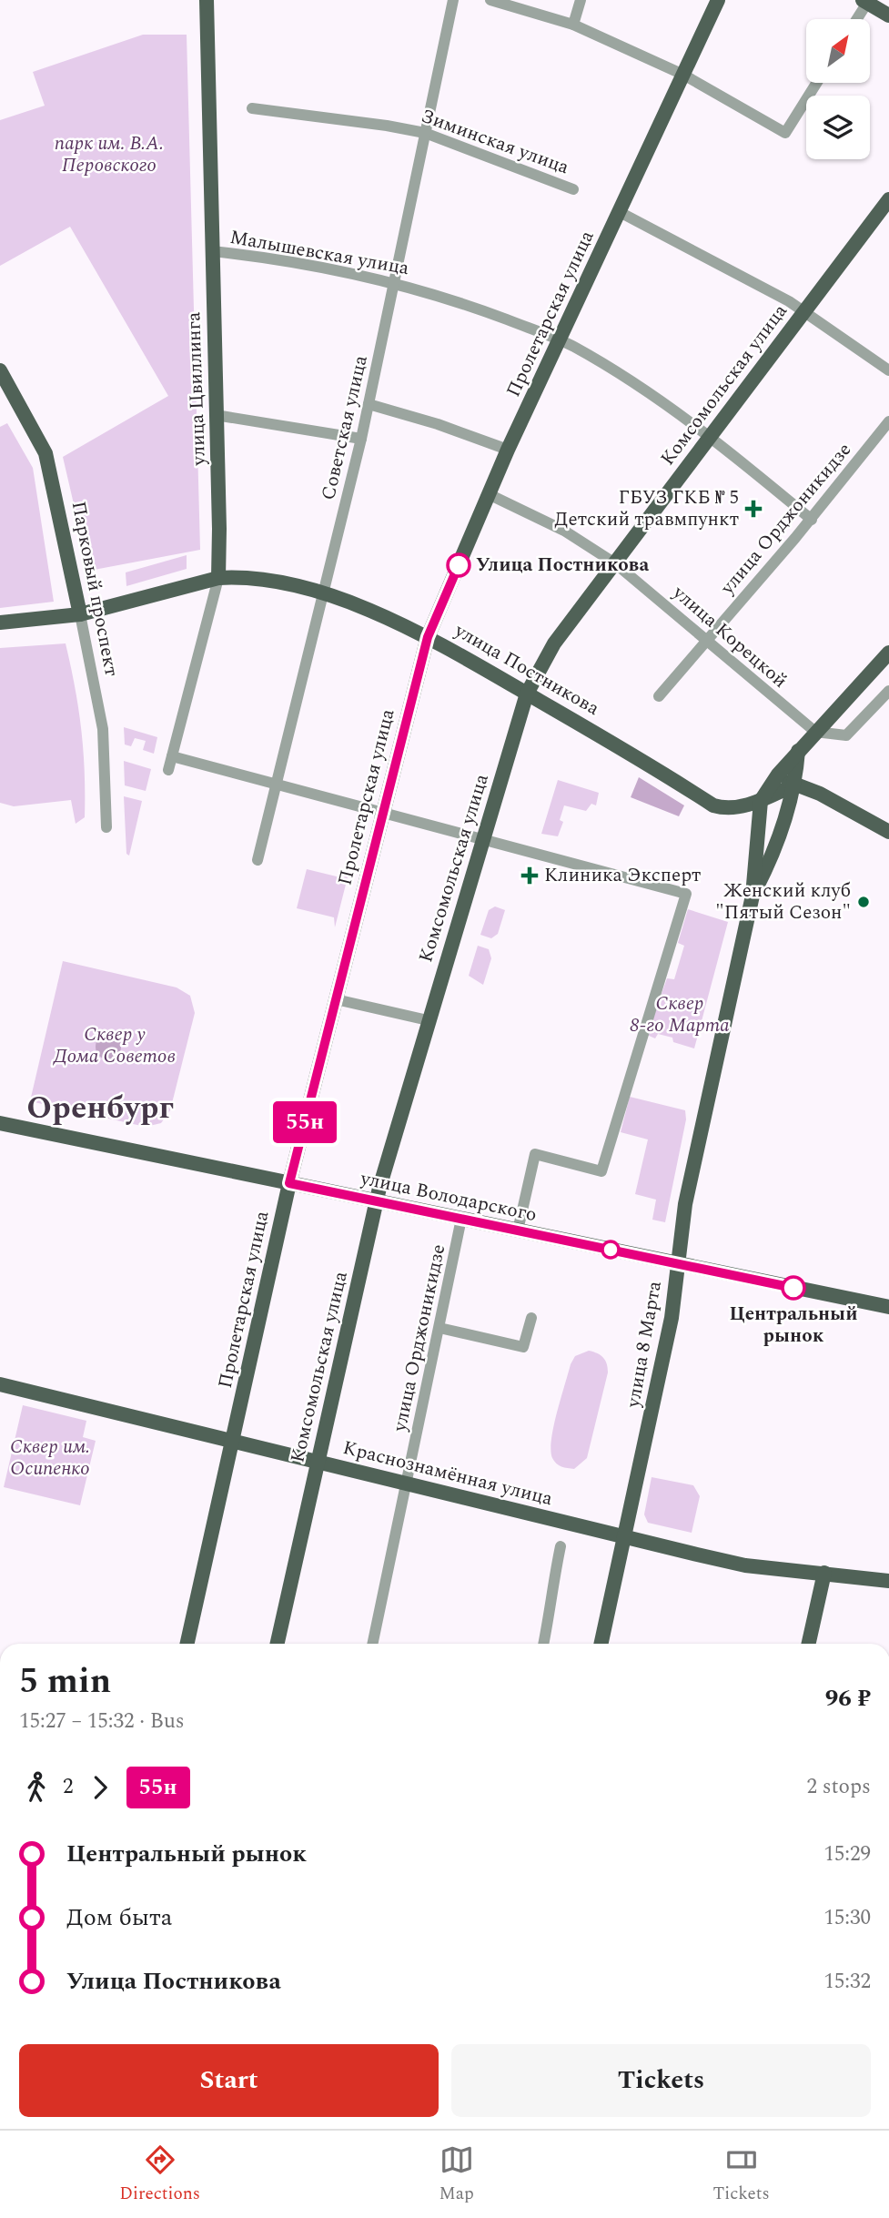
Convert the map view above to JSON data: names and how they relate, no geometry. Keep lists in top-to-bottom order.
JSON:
{
  "streets": {
    "main road": [
      "Пролетарская улица",
      "Комсомольская улица",
      "улица Цвиллинга",
      "Парковый проспект",
      "улица Постникова",
      "улица Володарского",
      "улица 8 Марта",
      "Краснознамённая улица"
    ],
    "street": [
      "Зиминская улица",
      "Малышевская улица",
      "Советская улица",
      "улица Орджоникидзе",
      "улица Корецкой"
    ]
  },
  "crossings": [
    ["Зиминская улица", "Советская улица"],
    ["Малышевская улица", "Пролетарская улица"],
    ["Малышевская улица", "Комсомольская улица"],
    ["Малышевская улица", "улица Цвиллинга"],
    ["Малышевская улица", "Советская улица"],
    ["Малышевская улица", "улица Орджоникидзе"],
    ["Пролетарская улица", "улица Корецкой"],
    ["Пролетарская улица", "улица Постникова"],
    ["Пролетарская улица", "улица Володарского"],
    ["Пролетарская улица", "Краснознамённая улица"],
    ["Комсомольская улица", "улица Корецкой"],
    ["Комсомольская улица", "улица Постникова"],
    ["Комсомольская улица", "улица Володарского"],
    ["Комсомольская улица", "Краснознамённая улица"],
    ["улица Цвиллинга", "улица Постникова"],
    ["Советская улица", "улица Постникова"],
    ["улица Орджоникидзе", "улица Корецкой"],
    ["улица Орджоникидзе", "улица Володарского"],
    ["улица Орджоникидзе", "Краснознамённая улица"],
    ["Парковый проспект", "улица Постникова"],
    ["улица Постникова", "улица 8 Марта"],
    ["улица Володарского", "улица 8 Марта"],
    ["улица 8 Марта", "Краснознамённая улица"]
  ],
  "districts": ["Оренбург"],
  "parks": [
    "парк им. В.А. Перовского",
    "Сквер 8-го Марта",
    "Сквер у Дома Советов",
    "Сквер им. Осипенко"
  ],
  "places": {
    "health": ["ГБУЗ ГКБ № 5 Детский травмпункт", "Клиника Эксперт"],
    "other": ["Улица Постникова", "Женский клуб \"Пятый Сезон\"", "Центральный рынок"]
  },
  "lines": ["bus line 55н"],
  "north": "top right",
  "page": {
    "on_map": "55н",
    "heading": ["5 min", "15:27 – 15:32 · Bus", "96 ₽"],
    "legs": ["2", "55н", "2 stops"],
    "list": [
      {
        "name": "Центральный рынок",
        "value": "15:29"
      },
      {
        "name": "Дом быта",
        "value": "15:30"
      },
      {
        "name": "Улица Постникова",
        "value": "15:32"
      }
    ],
    "buttons": ["Start", "Tickets"],
    "tabs": ["Directions", "Map", "Tickets"]
  }
}
